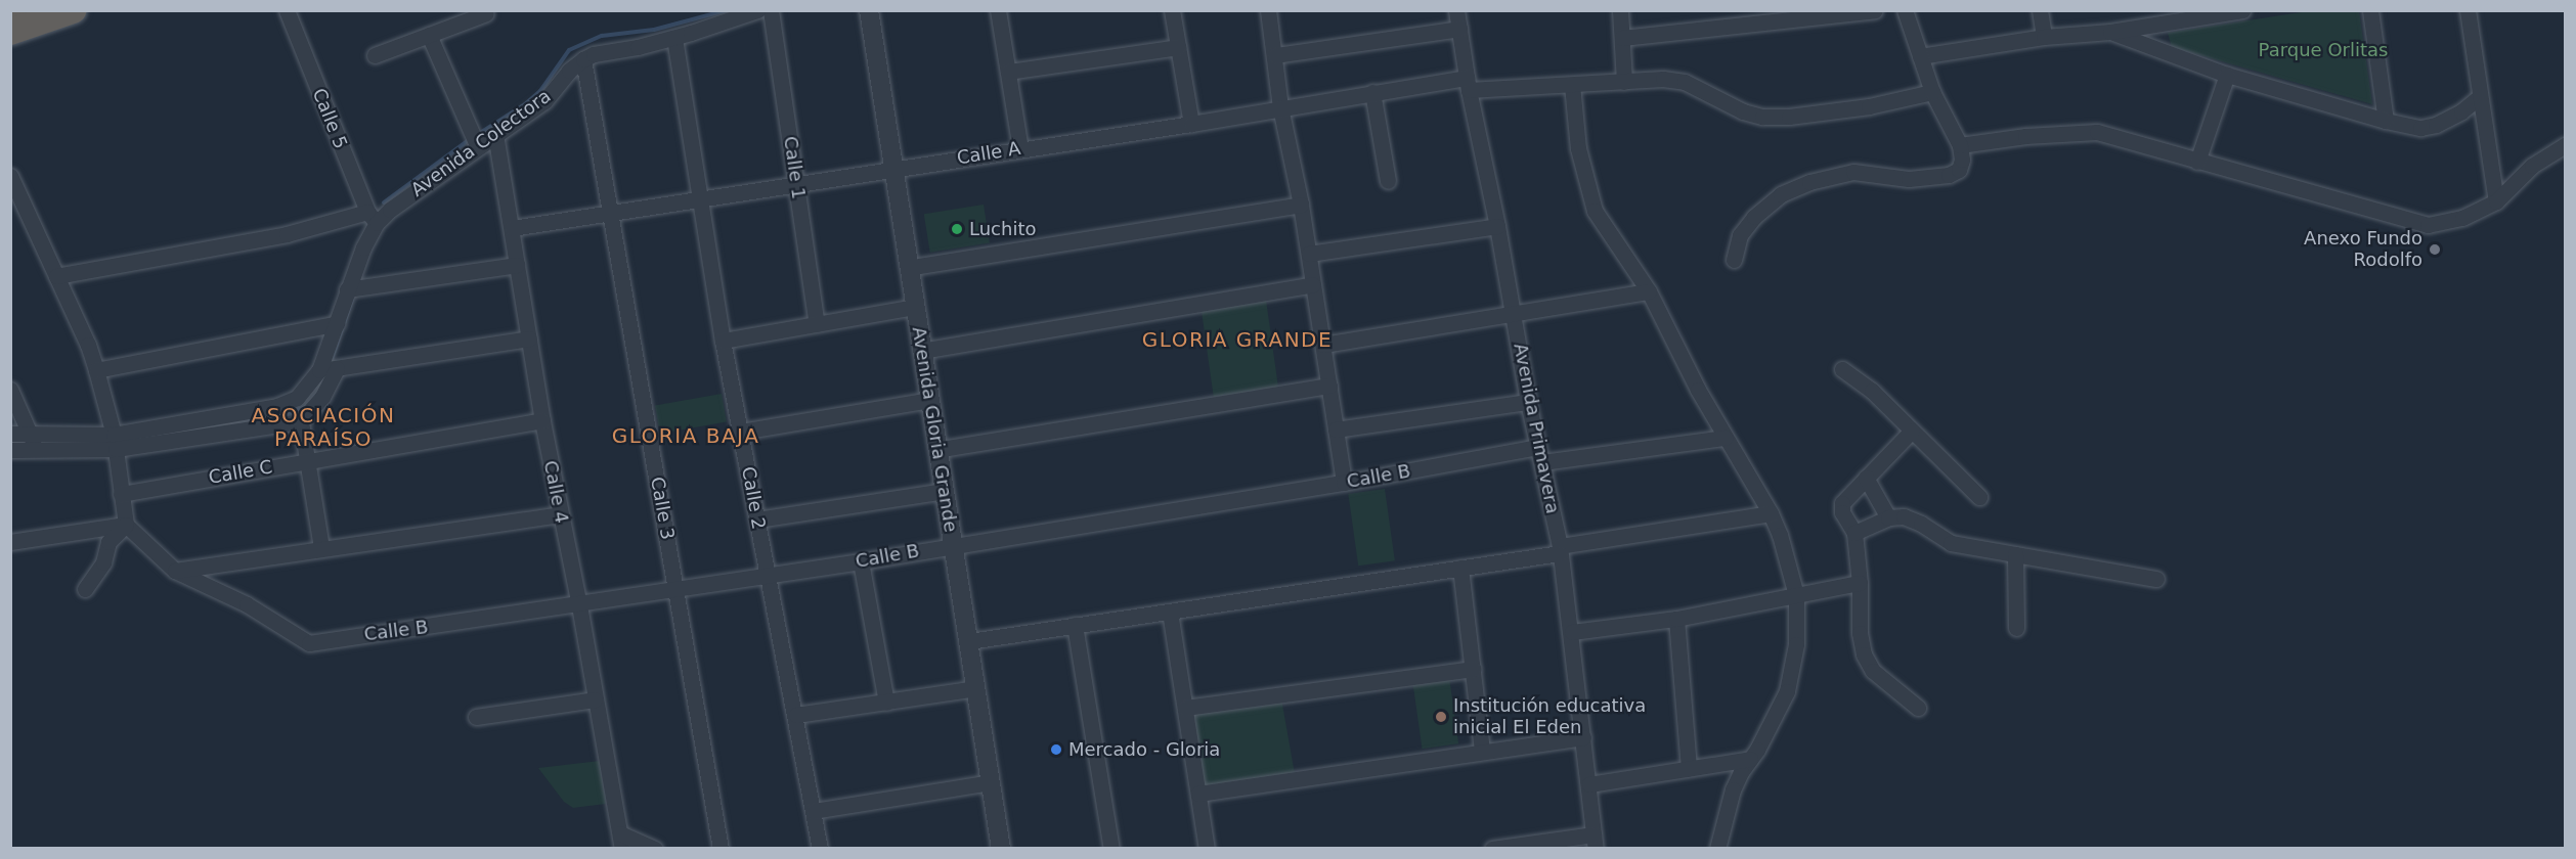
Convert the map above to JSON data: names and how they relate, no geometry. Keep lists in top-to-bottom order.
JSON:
{
  "streets": {
    "street": [
      "Calle 5",
      "Avenida Colectora",
      "Calle A",
      "Calle 1",
      "Avenida Primavera",
      "Avenida Gloria Grande",
      "Calle C",
      "Calle B",
      "Calle 4",
      "Calle 2",
      "Calle 3"
    ]
  },
  "crossings": [
    ["Calle 5", "Avenida Colectora"],
    ["Avenida Colectora", "Calle 4"],
    ["Avenida Colectora", "Calle 2"],
    ["Avenida Colectora", "Calle 3"],
    ["Calle A", "Calle 1"],
    ["Calle A", "Avenida Primavera"],
    ["Calle A", "Avenida Gloria Grande"],
    ["Calle A", "Calle 4"],
    ["Calle A", "Calle 2"],
    ["Calle A", "Calle 3"],
    ["Avenida Primavera", "Calle B"],
    ["Avenida Gloria Grande", "Calle B"],
    ["Calle C", "Calle 4"],
    ["Calle B", "Calle 4"],
    ["Calle B", "Calle 2"],
    ["Calle B", "Calle 3"]
  ],
  "districts": ["GLORIA GRANDE", "ASOCIACIÓN PARAÍSO", "GLORIA BAJA"],
  "parks": ["Parque Orlitas"],
  "places": [
    "Luchito",
    "Anexo Fundo Rodolfo",
    "Institución educativa inicial El Eden",
    "Mercado - Gloria"
  ]
}
